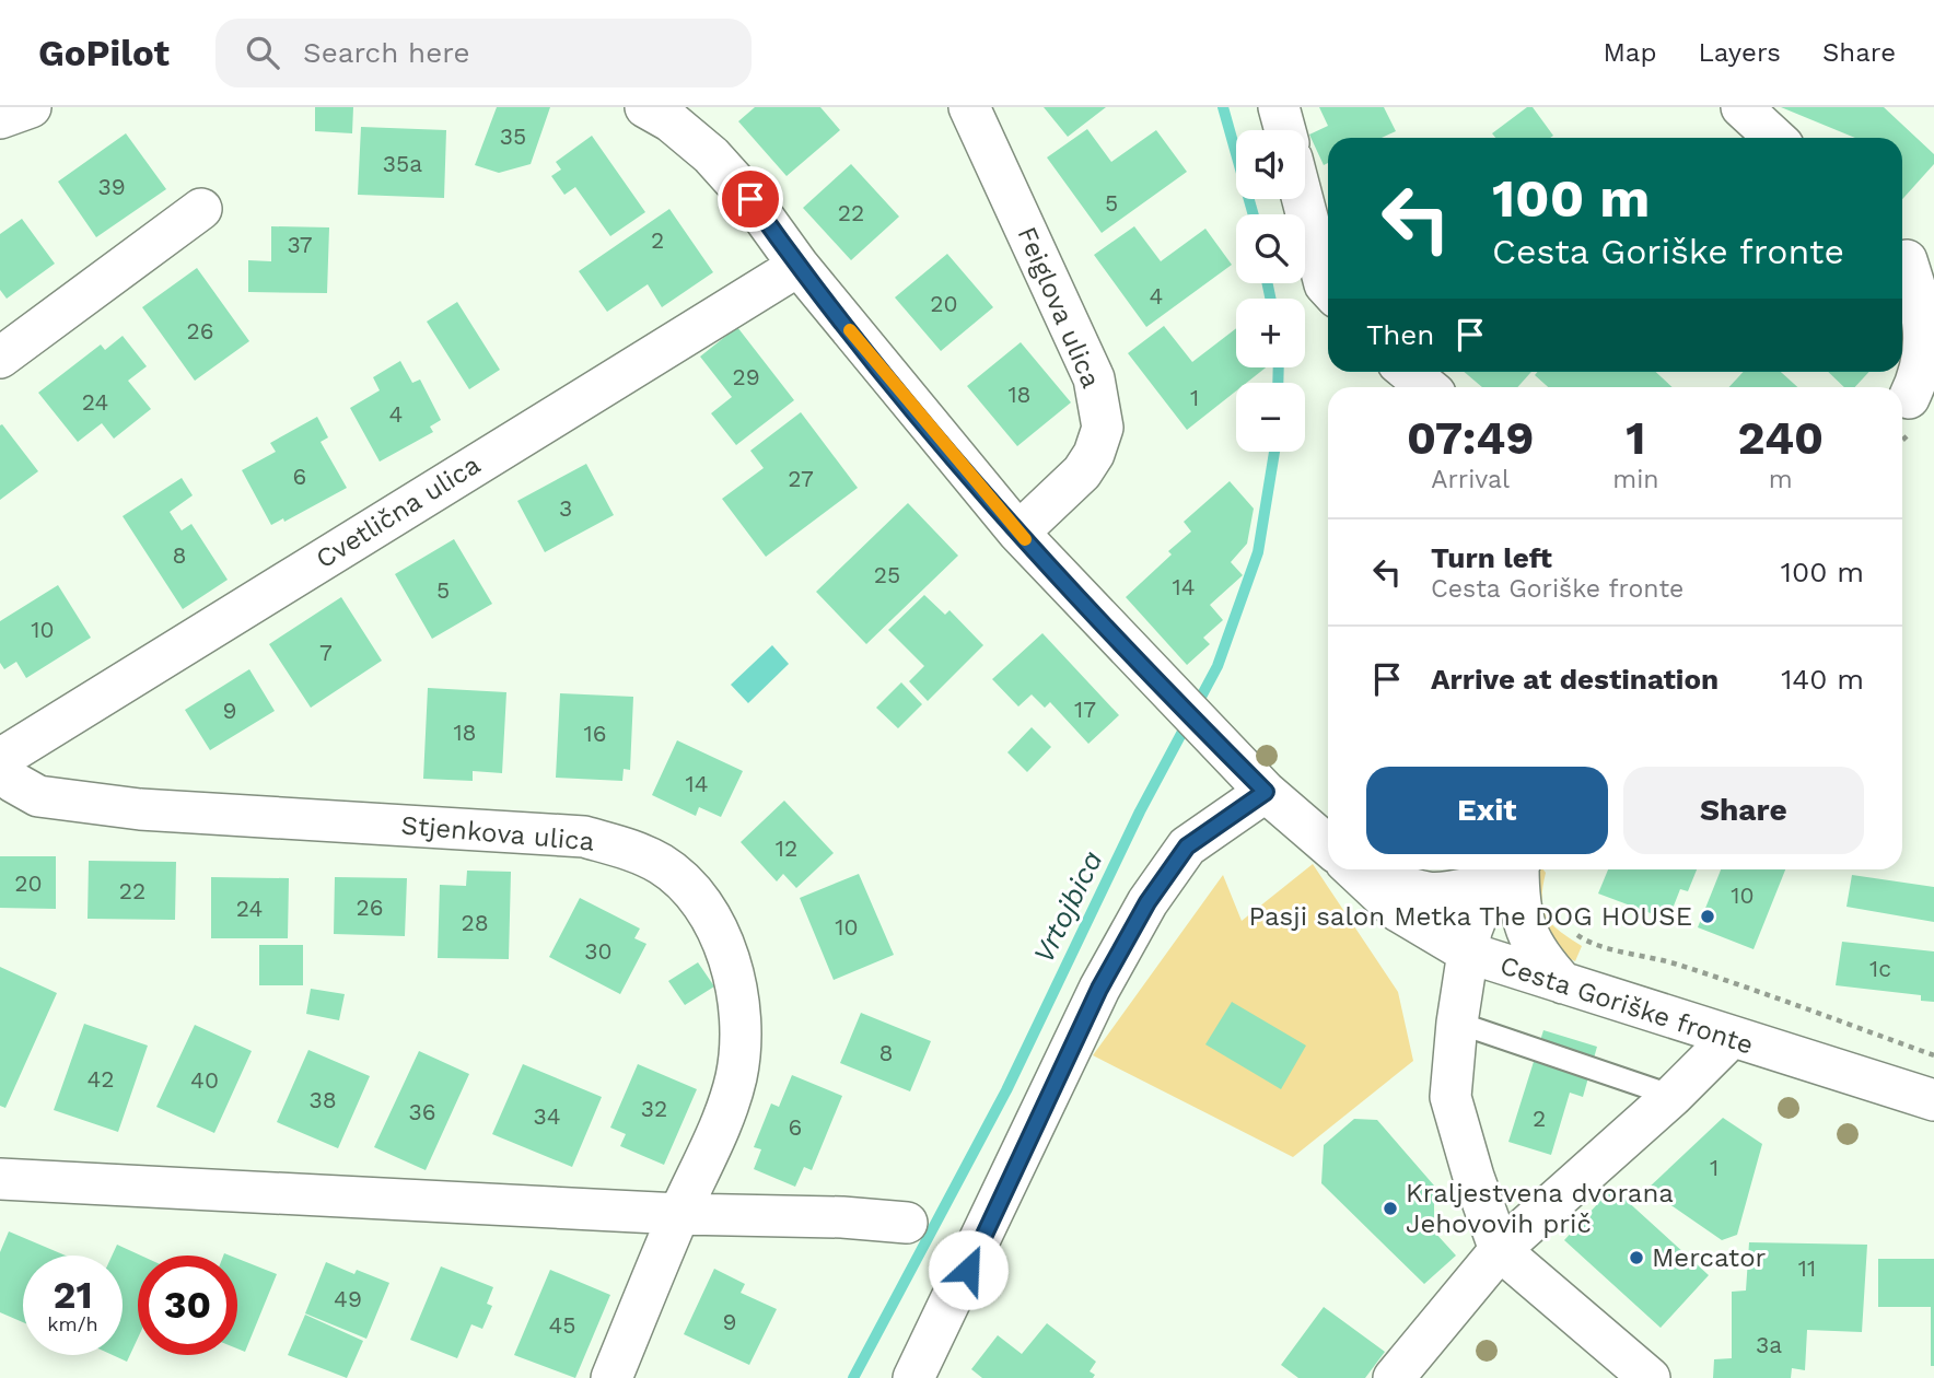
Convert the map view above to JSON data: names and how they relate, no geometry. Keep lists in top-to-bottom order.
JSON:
{
  "streets": {
    "street": [
      "Feiglova ulica",
      "Cvetlična ulica",
      "Stjenkova ulica",
      "Cesta Goriške fronte"
    ]
  },
  "crossings": [
    ["Feiglova ulica", "Cesta Goriške fronte"],
    ["Cvetlična ulica", "Cesta Goriške fronte"]
  ],
  "water": ["Vrtojbica"],
  "places": ["Pasji salon Metka The DOG HOUSE", "Kraljestvena dvorana Jehovovih prič", "Mercator"],
  "house_numbers": [
    "35",
    "35a",
    "39",
    "5",
    "22",
    "2",
    "37",
    "4",
    "20",
    "26",
    "29",
    "18",
    "1",
    "24",
    "4",
    "6",
    "27",
    "3",
    "8",
    "25",
    "14",
    "5",
    "10",
    "7",
    "17",
    "9",
    "18",
    "16",
    "14",
    "12",
    "20",
    "22",
    "10",
    "26",
    "24",
    "28",
    "10",
    "30",
    "1c",
    "8",
    "42",
    "40",
    "38",
    "32",
    "36",
    "34",
    "2",
    "6",
    "1",
    "11",
    "49",
    "9",
    "45",
    "3a"
  ],
  "page": {
    "header": "GoPilot",
    "search": "Search here",
    "nav": ["Map", "Layers", "Share"],
    "map_buttons": ["+", "−"],
    "turn": ["100 m", "Cesta Goriške fronte"],
    "then": "Then",
    "eta": [
      "07:49",
      "Arrival",
      "1",
      "min",
      "240",
      "m"
    ],
    "list": [
      {
        "name": "Turn left",
        "note": "Cesta Goriške fronte",
        "value": "100 m"
      },
      {
        "name": "Arrive at destination",
        "value": "140 m"
      }
    ],
    "buttons": ["Exit", "Share"],
    "speed": "21 km/h",
    "limit": "30"
  }
}
